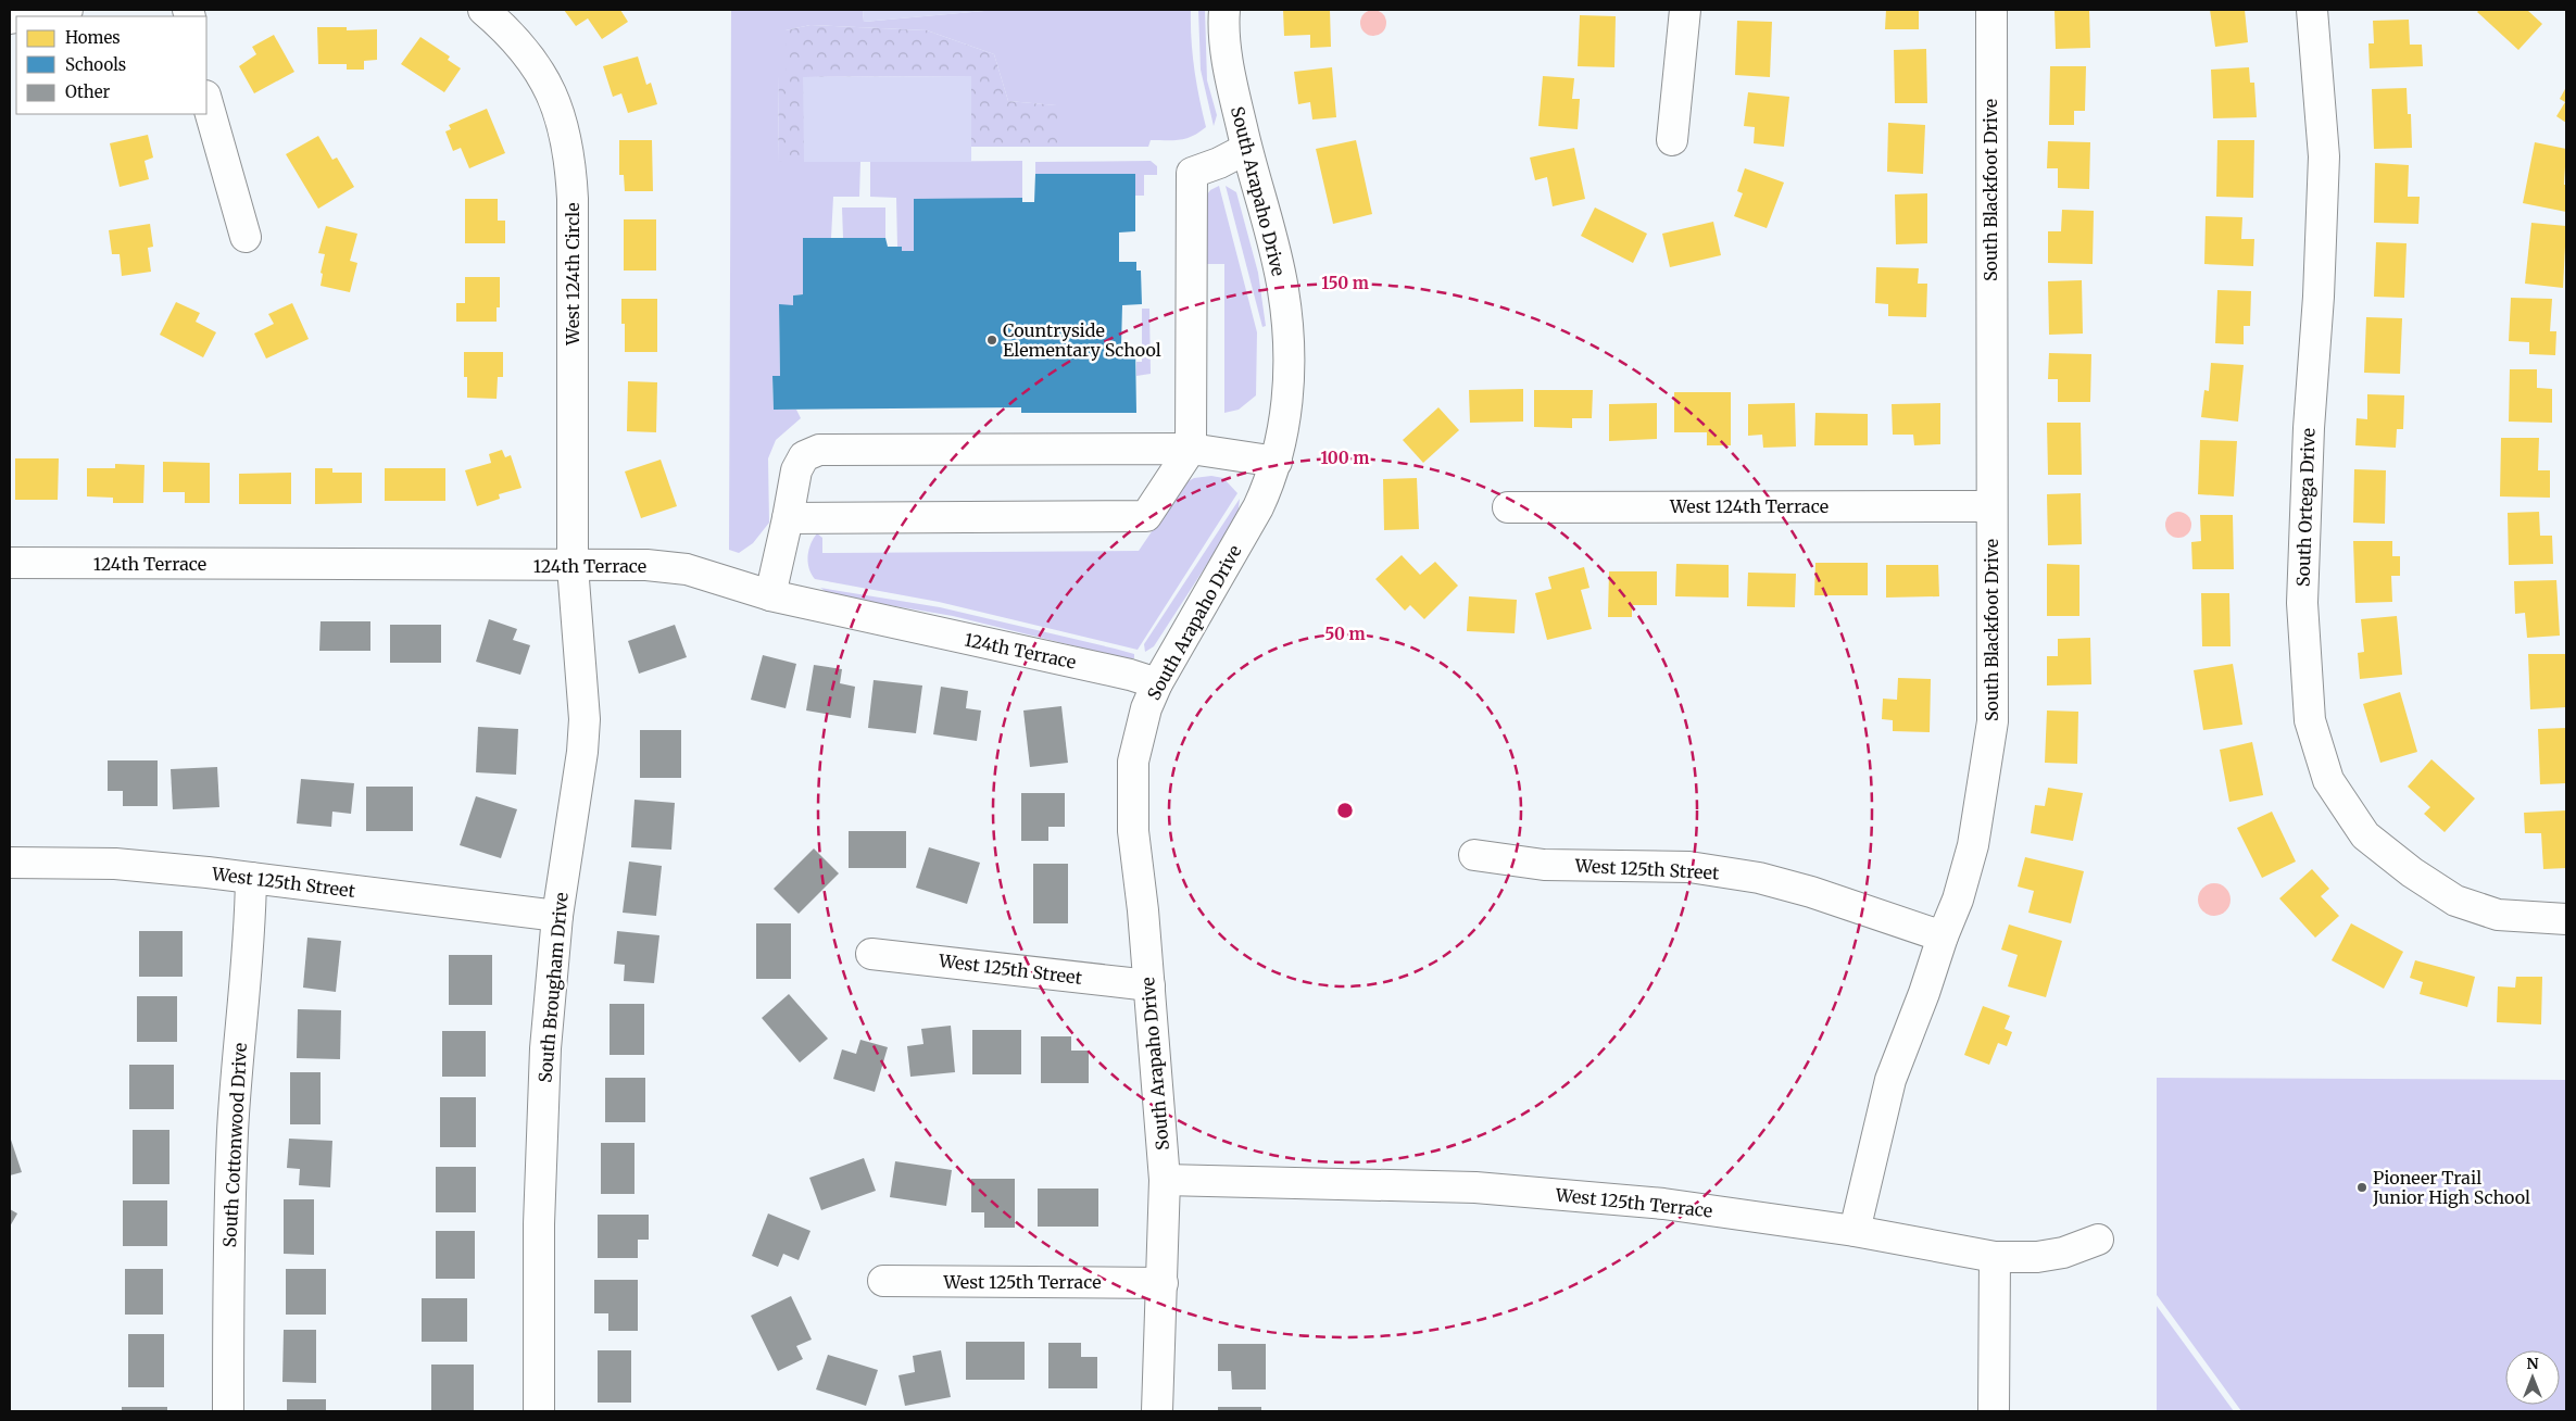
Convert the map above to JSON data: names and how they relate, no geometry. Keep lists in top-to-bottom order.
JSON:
{
  "streets": {
    "street": [
      "South Blackfoot Drive",
      "South Arapaho Drive",
      "West 124th Circle",
      "West 124th Terrace",
      "South Ortega Drive",
      "124th Terrace",
      "West 125th Street",
      "South Brougham Drive",
      "South Cottonwood Drive",
      "West 125th Terrace"
    ]
  },
  "crossings": [
    ["South Blackfoot Drive", "West 124th Terrace"],
    ["South Blackfoot Drive", "West 125th Street"],
    ["South Blackfoot Drive", "West 125th Terrace"],
    ["South Arapaho Drive", "124th Terrace"],
    ["South Arapaho Drive", "West 125th Street"],
    ["South Arapaho Drive", "West 125th Terrace"],
    ["West 124th Circle", "124th Terrace"],
    ["West 124th Circle", "South Brougham Drive"],
    ["124th Terrace", "South Brougham Drive"],
    ["West 125th Street", "South Brougham Drive"],
    ["West 125th Street", "South Cottonwood Drive"]
  ],
  "places": ["Countryside Elementary School", "Pioneer Trail Junior High School"],
  "legend": ["Homes", "Schools", "Other"],
  "north": "top",
  "rings": ["150 m", "100 m", "50 m"]
}
